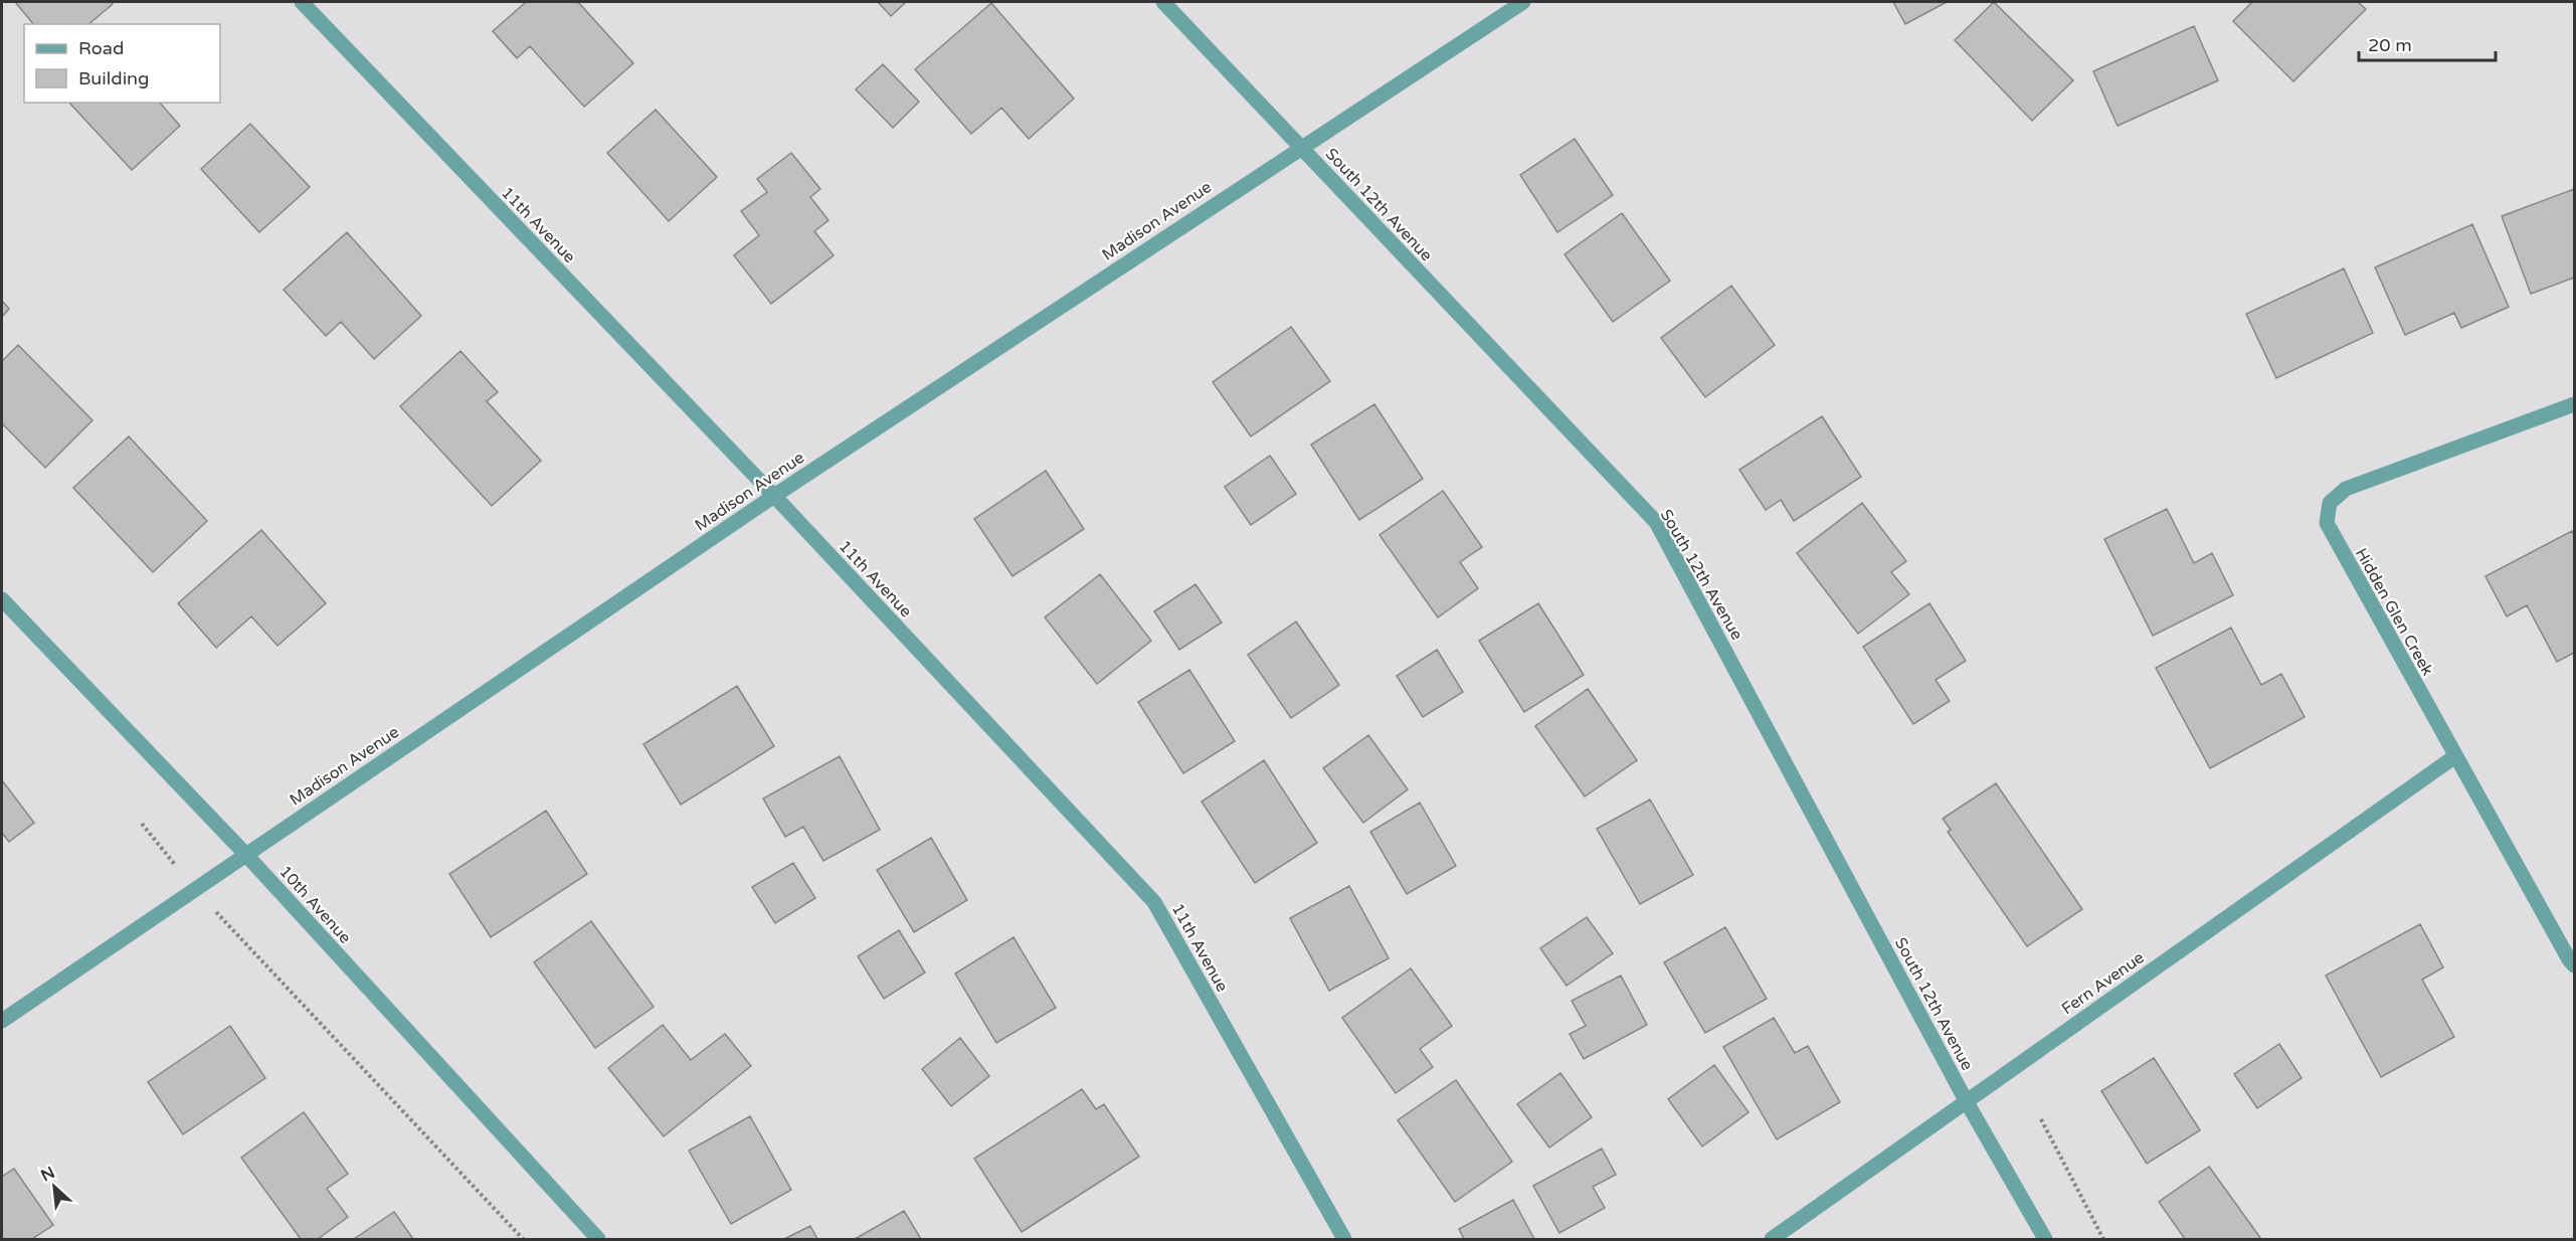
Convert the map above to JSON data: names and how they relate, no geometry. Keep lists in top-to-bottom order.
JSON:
{
  "streets": {
    "street": [
      "South 12th Avenue",
      "Madison Avenue",
      "11th Avenue",
      "Hidden Glen Creek",
      "10th Avenue",
      "Fern Avenue"
    ]
  },
  "crossings": [
    ["South 12th Avenue", "Madison Avenue"],
    ["South 12th Avenue", "Fern Avenue"],
    ["Madison Avenue", "11th Avenue"],
    ["Madison Avenue", "10th Avenue"],
    ["Hidden Glen Creek", "Fern Avenue"]
  ],
  "legend": ["Road", "Building"],
  "scale_bar": "20 m",
  "north": "top left"
}
